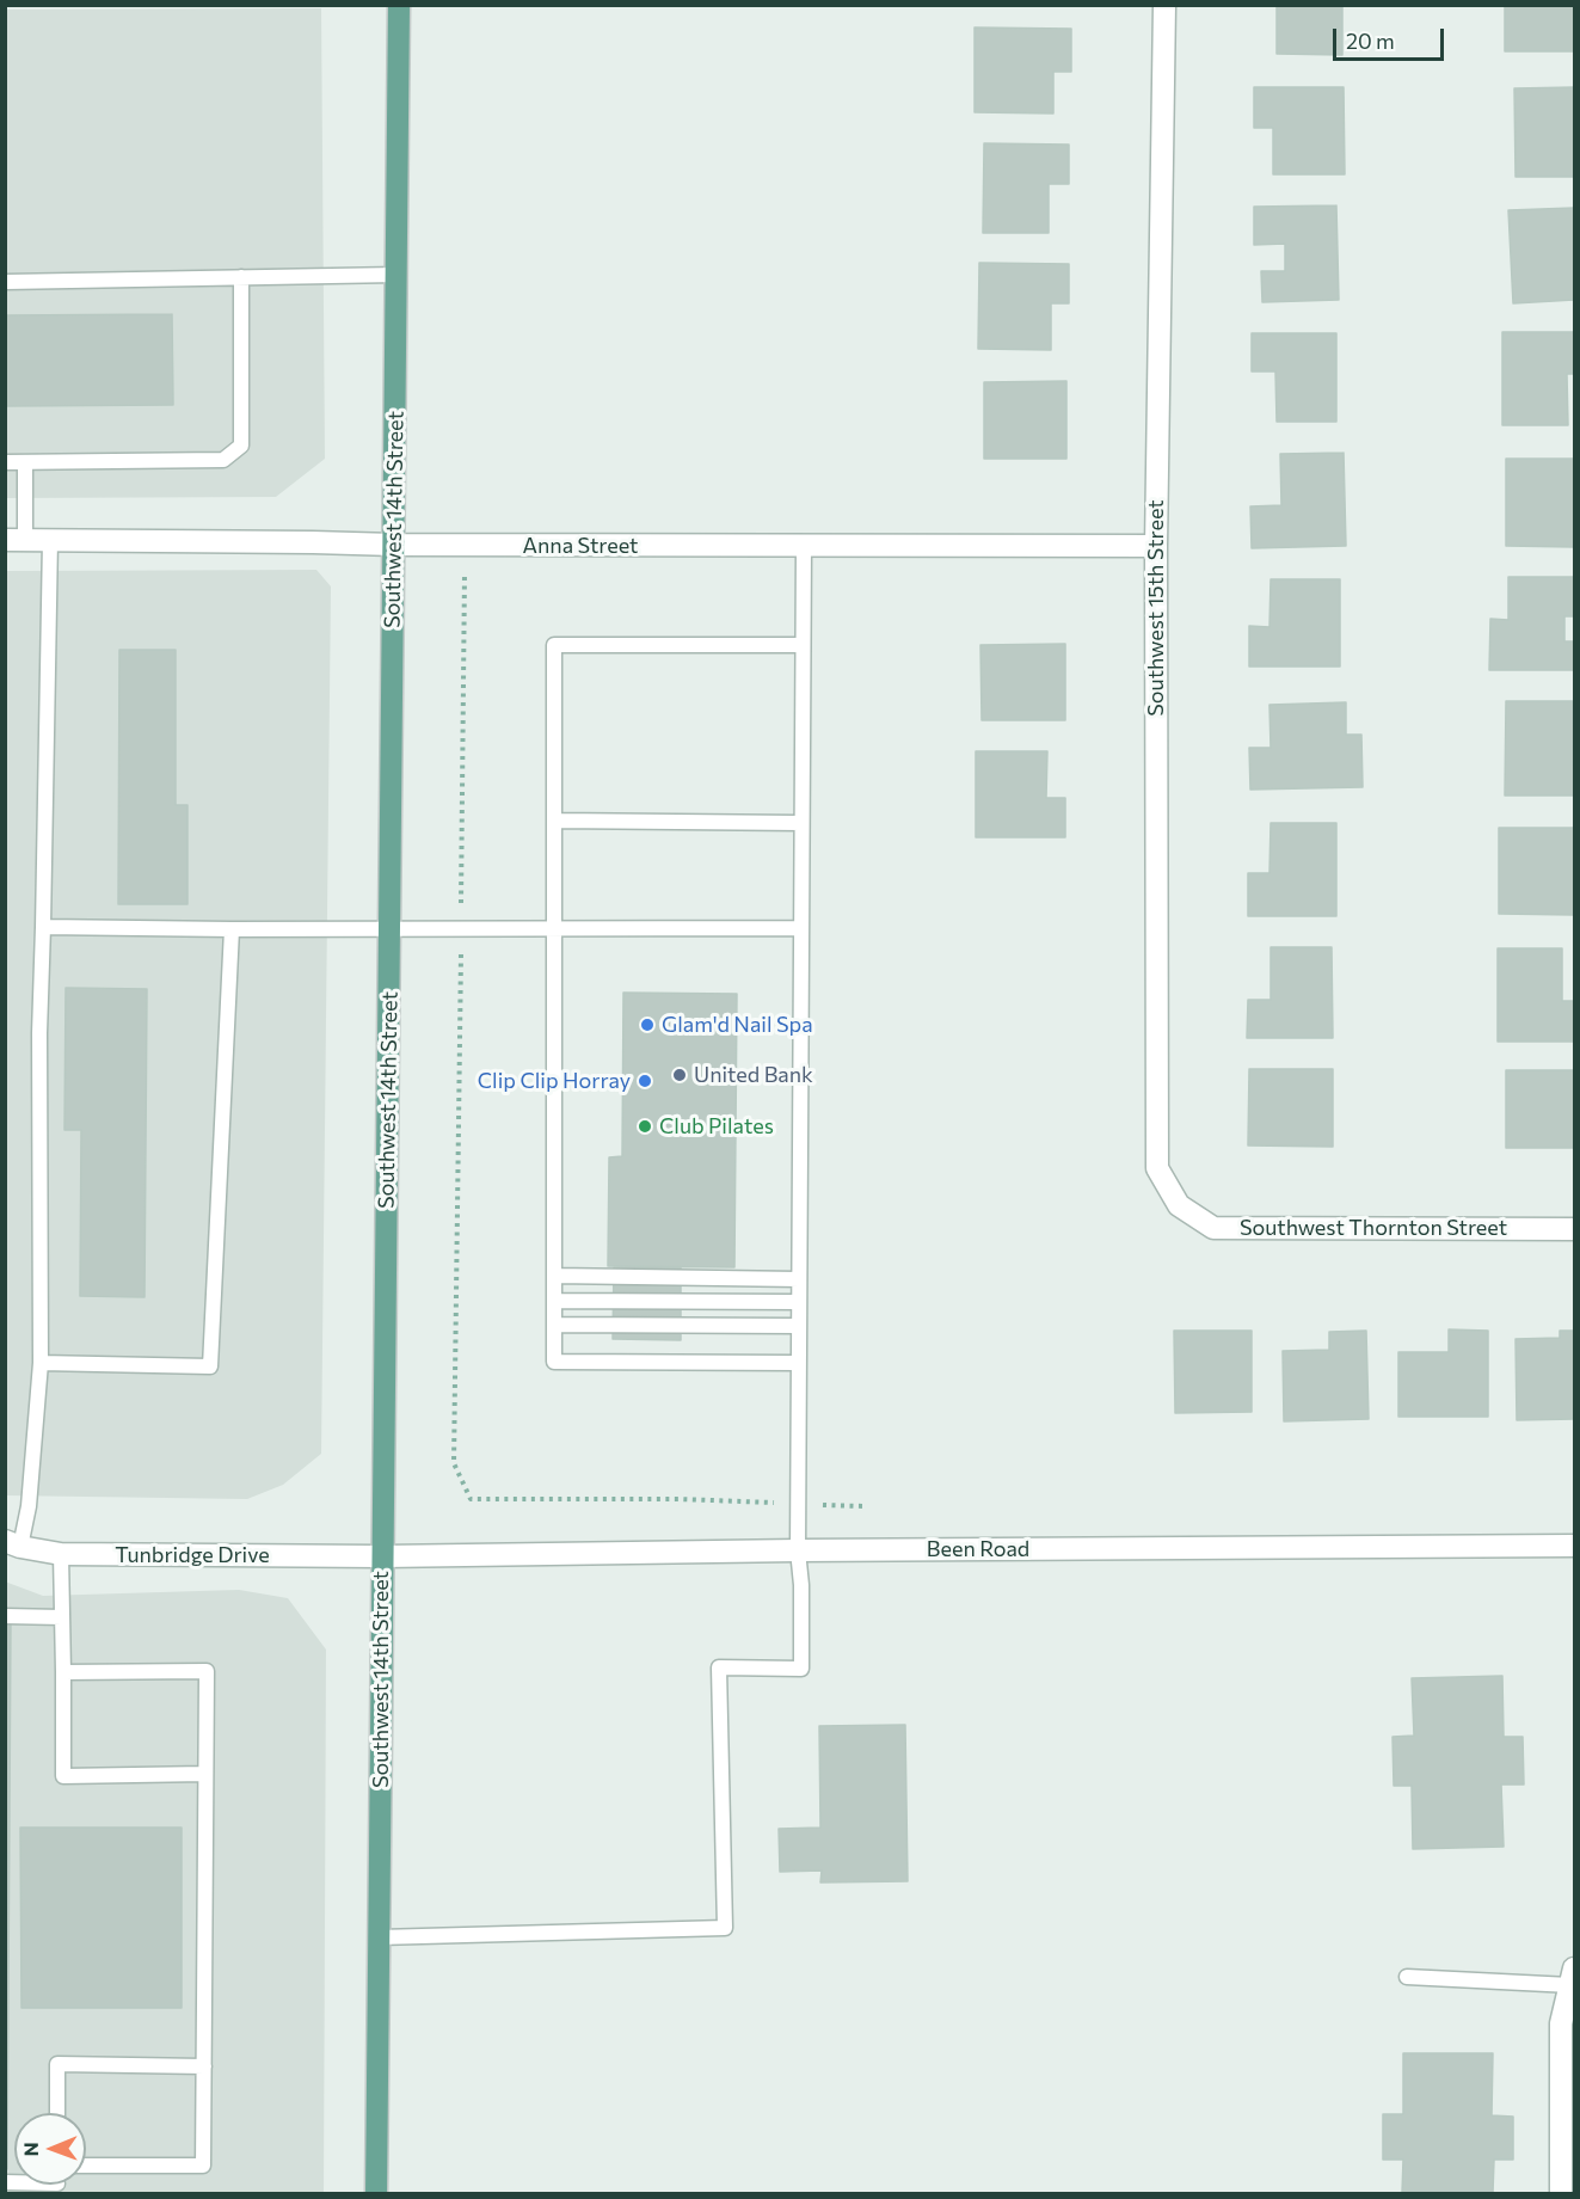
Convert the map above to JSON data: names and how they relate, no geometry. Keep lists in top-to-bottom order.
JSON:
{
  "streets": {
    "main road": ["Southwest 14th Street"],
    "street": [
      "Anna Street",
      "Southwest 15th Street",
      "Southwest Thornton Street",
      "Been Road",
      "Tunbridge Drive"
    ]
  },
  "crossings": [
    ["Southwest 14th Street", "Anna Street"],
    ["Southwest 14th Street", "Been Road"],
    ["Southwest 14th Street", "Tunbridge Drive"],
    ["Anna Street", "Southwest 15th Street"],
    ["Southwest 15th Street", "Southwest Thornton Street"],
    ["Been Road", "Tunbridge Drive"]
  ],
  "places": [
    "Glam'd Nail Spa",
    "United Bank",
    "Clip Clip Horray",
    "Club Pilates"
  ],
  "scale_bar": "20 m",
  "north": "left"
}
